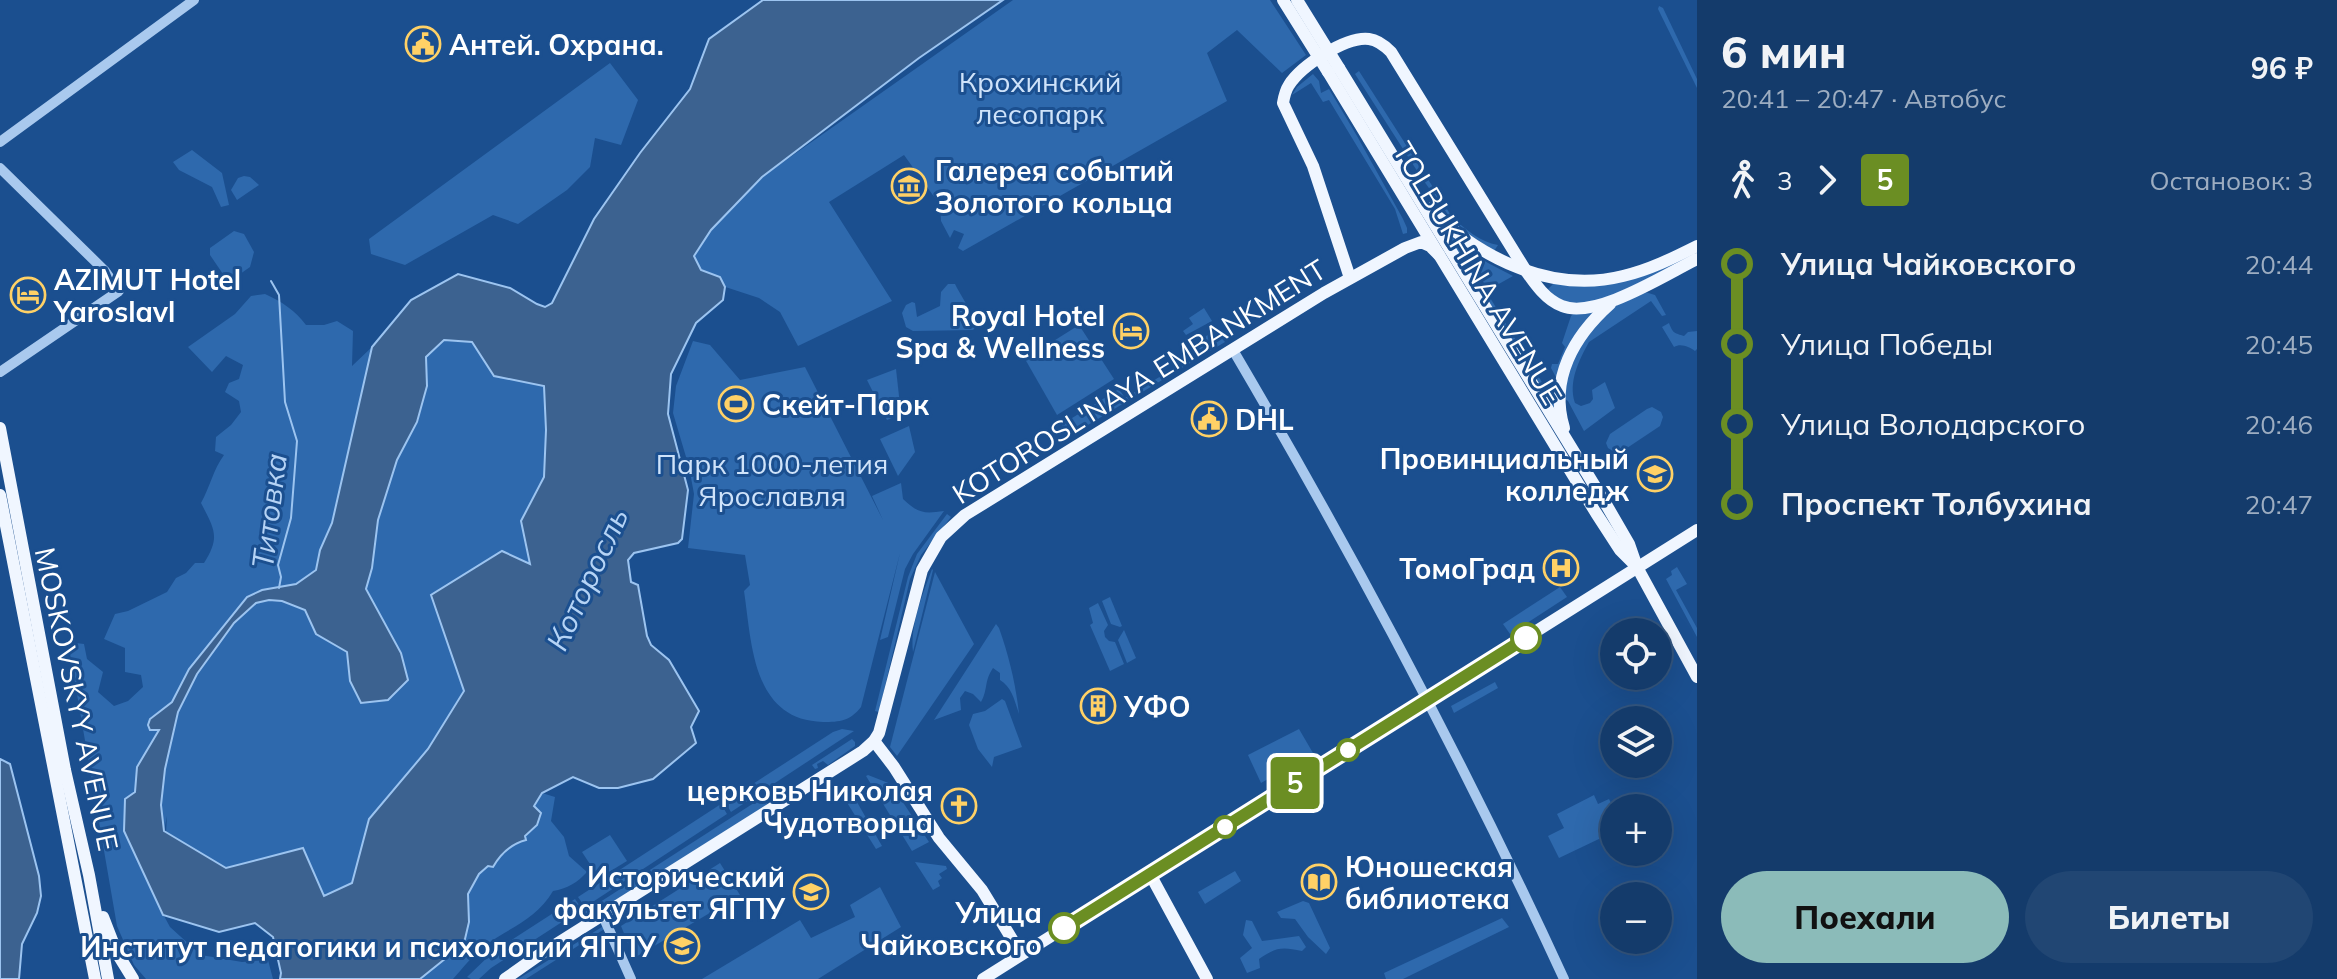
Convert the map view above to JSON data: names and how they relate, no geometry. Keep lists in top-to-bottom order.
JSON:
{
  "streets": {
    "main road": ["TOLBUKHINA AVENUE", "KOTOROSL'NAYA EMBANKMENT", "MOSKOVSKYY AVENUE"]
  },
  "water": ["Титовка", "Которосль"],
  "parks": ["Крохинский лесопарк", "Парк 1000-летия Ярославля"],
  "places": {
    "public building": ["Антей. Охрана.", "DHL"],
    "museum": ["Галерея событий Золотого кольца"],
    "hotel": ["AZIMUT Hotel Yaroslavl", "Royal Hotel Spa & Wеllness"],
    "sports": ["Скейт-Парк"],
    "school or university": ["Провинциальный колледж", "Исторический факультет ЯГПУ", "Институт педагогики и психологии ЯГПУ"],
    "hospital": ["ТомоГрад"],
    "building": ["УФО"],
    "church": ["церковь Николая Чудотворца"],
    "library": ["Юношеская библиотека"],
    "other": ["Улица Чайковского"]
  },
  "lines": ["bus line 5"],
  "page": {
    "on_map": "5",
    "heading": ["6 мин", "20:41 – 20:47 · Автобус", "96 ₽"],
    "legs": ["3", "5", "Остановок: 3"],
    "list": [
      {
        "name": "Улица Чайковского",
        "value": "20:44"
      },
      {
        "name": "Улица Победы",
        "value": "20:45"
      },
      {
        "name": "Улица Володарского",
        "value": "20:46"
      },
      {
        "name": "Проспект Толбухина",
        "value": "20:47"
      }
    ],
    "map_buttons": ["+", "−"],
    "buttons": ["Поехали", "Билеты"]
  }
}
